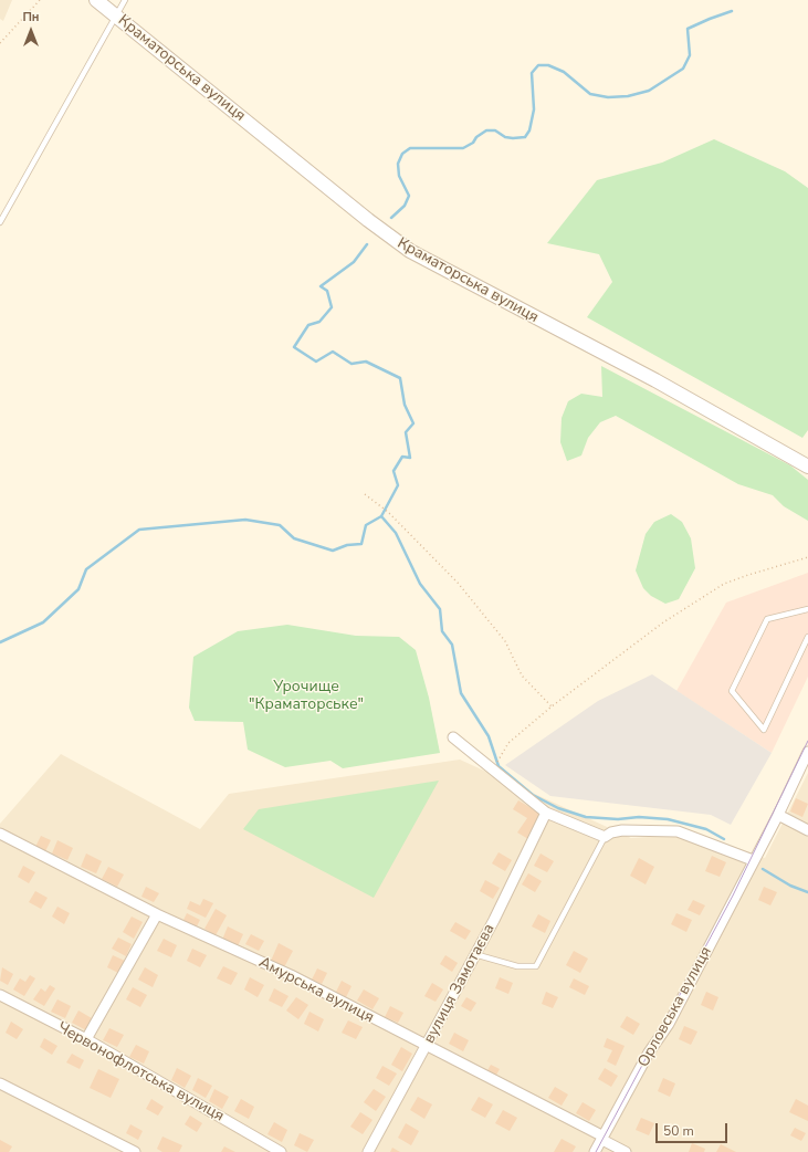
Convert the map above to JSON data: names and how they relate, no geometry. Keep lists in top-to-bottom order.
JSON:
{
  "streets": {
    "street": [
      "Краматорська вулиця",
      "вулиця Замотаєва",
      "Амурська вулиця",
      "Орловська вулиця",
      "Червонофлотська вулиця"
    ]
  },
  "crossings": [
    ["вулиця Замотаєва", "Амурська вулиця"],
    ["Амурська вулиця", "Орловська вулиця"]
  ],
  "parks": ["Урочище \"Краматорське\""],
  "scale_bar": "50 m",
  "north": "top"
}
